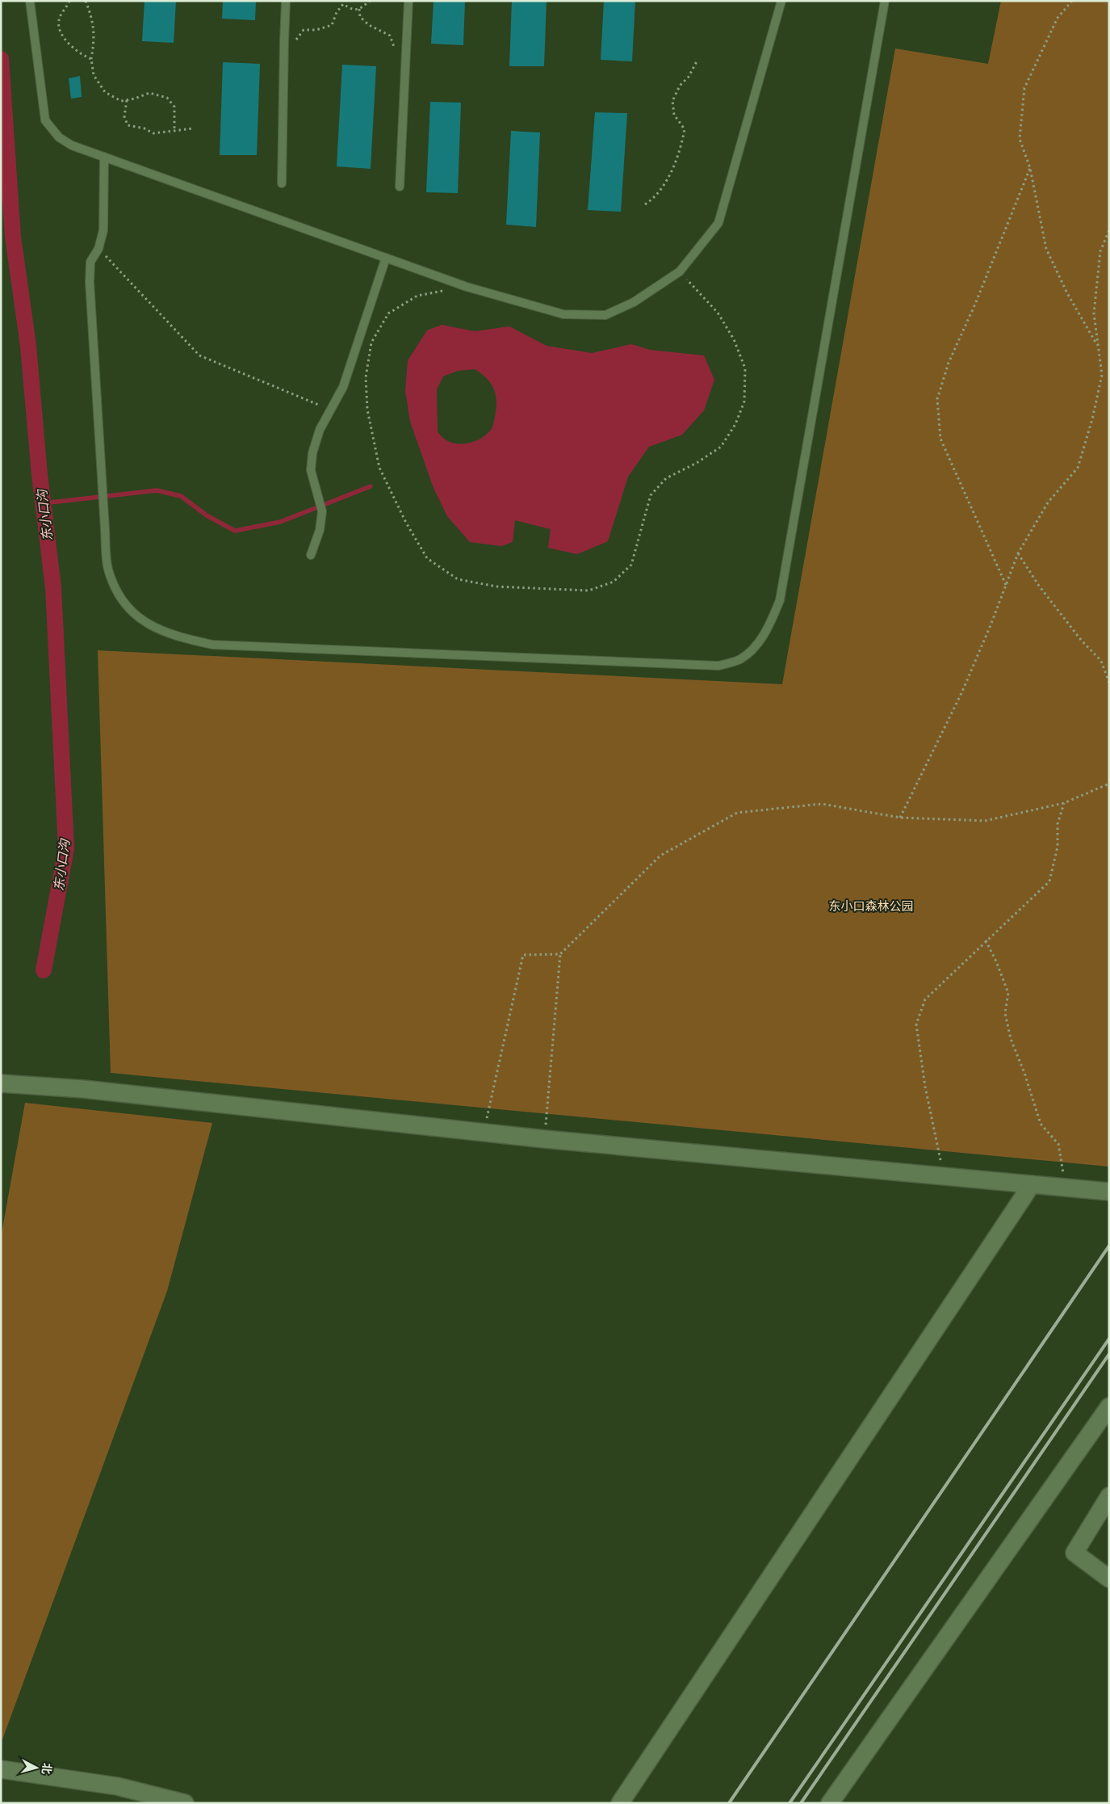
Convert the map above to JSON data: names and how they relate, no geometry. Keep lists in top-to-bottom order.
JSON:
{
  "water": ["东小口沟"],
  "parks": ["东小口森林公园"],
  "north": "right"
}
